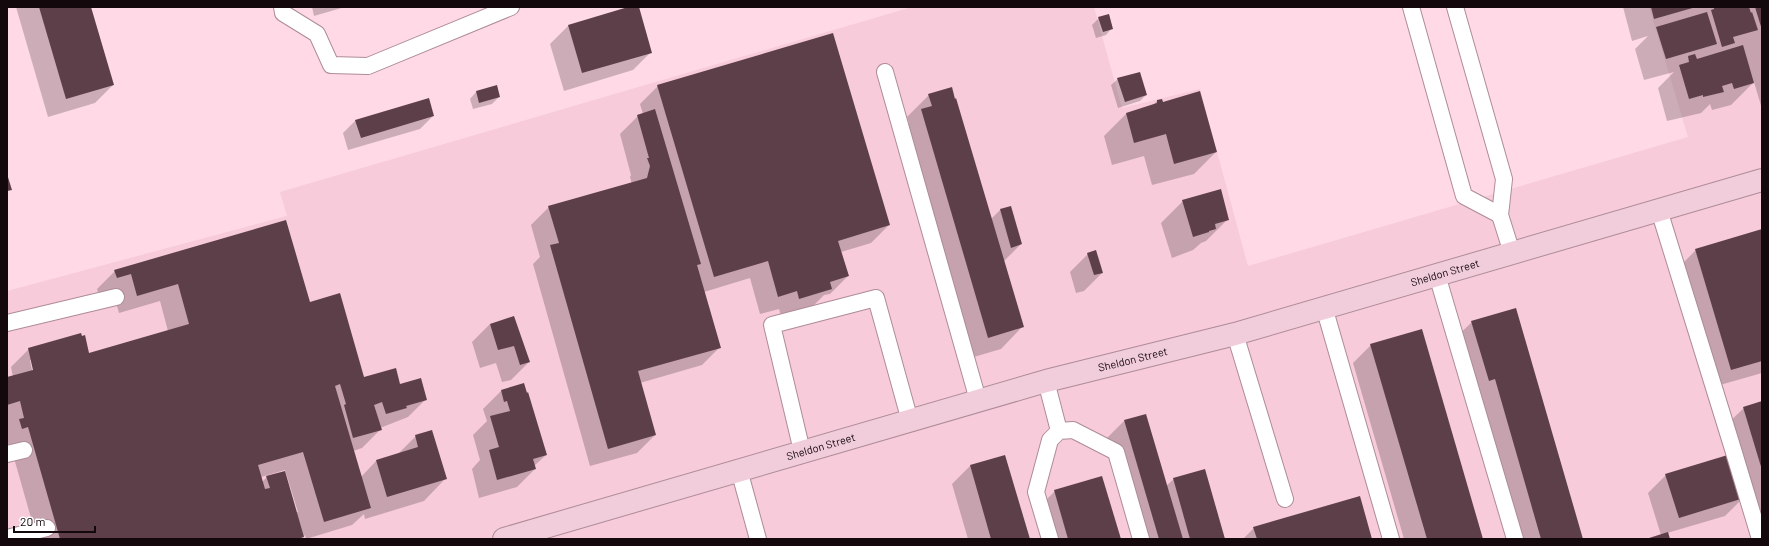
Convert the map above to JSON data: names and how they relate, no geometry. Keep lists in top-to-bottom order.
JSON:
{
  "streets": {
    "main road": ["Sheldon Street"]
  },
  "scale_bar": "20 m"
}
